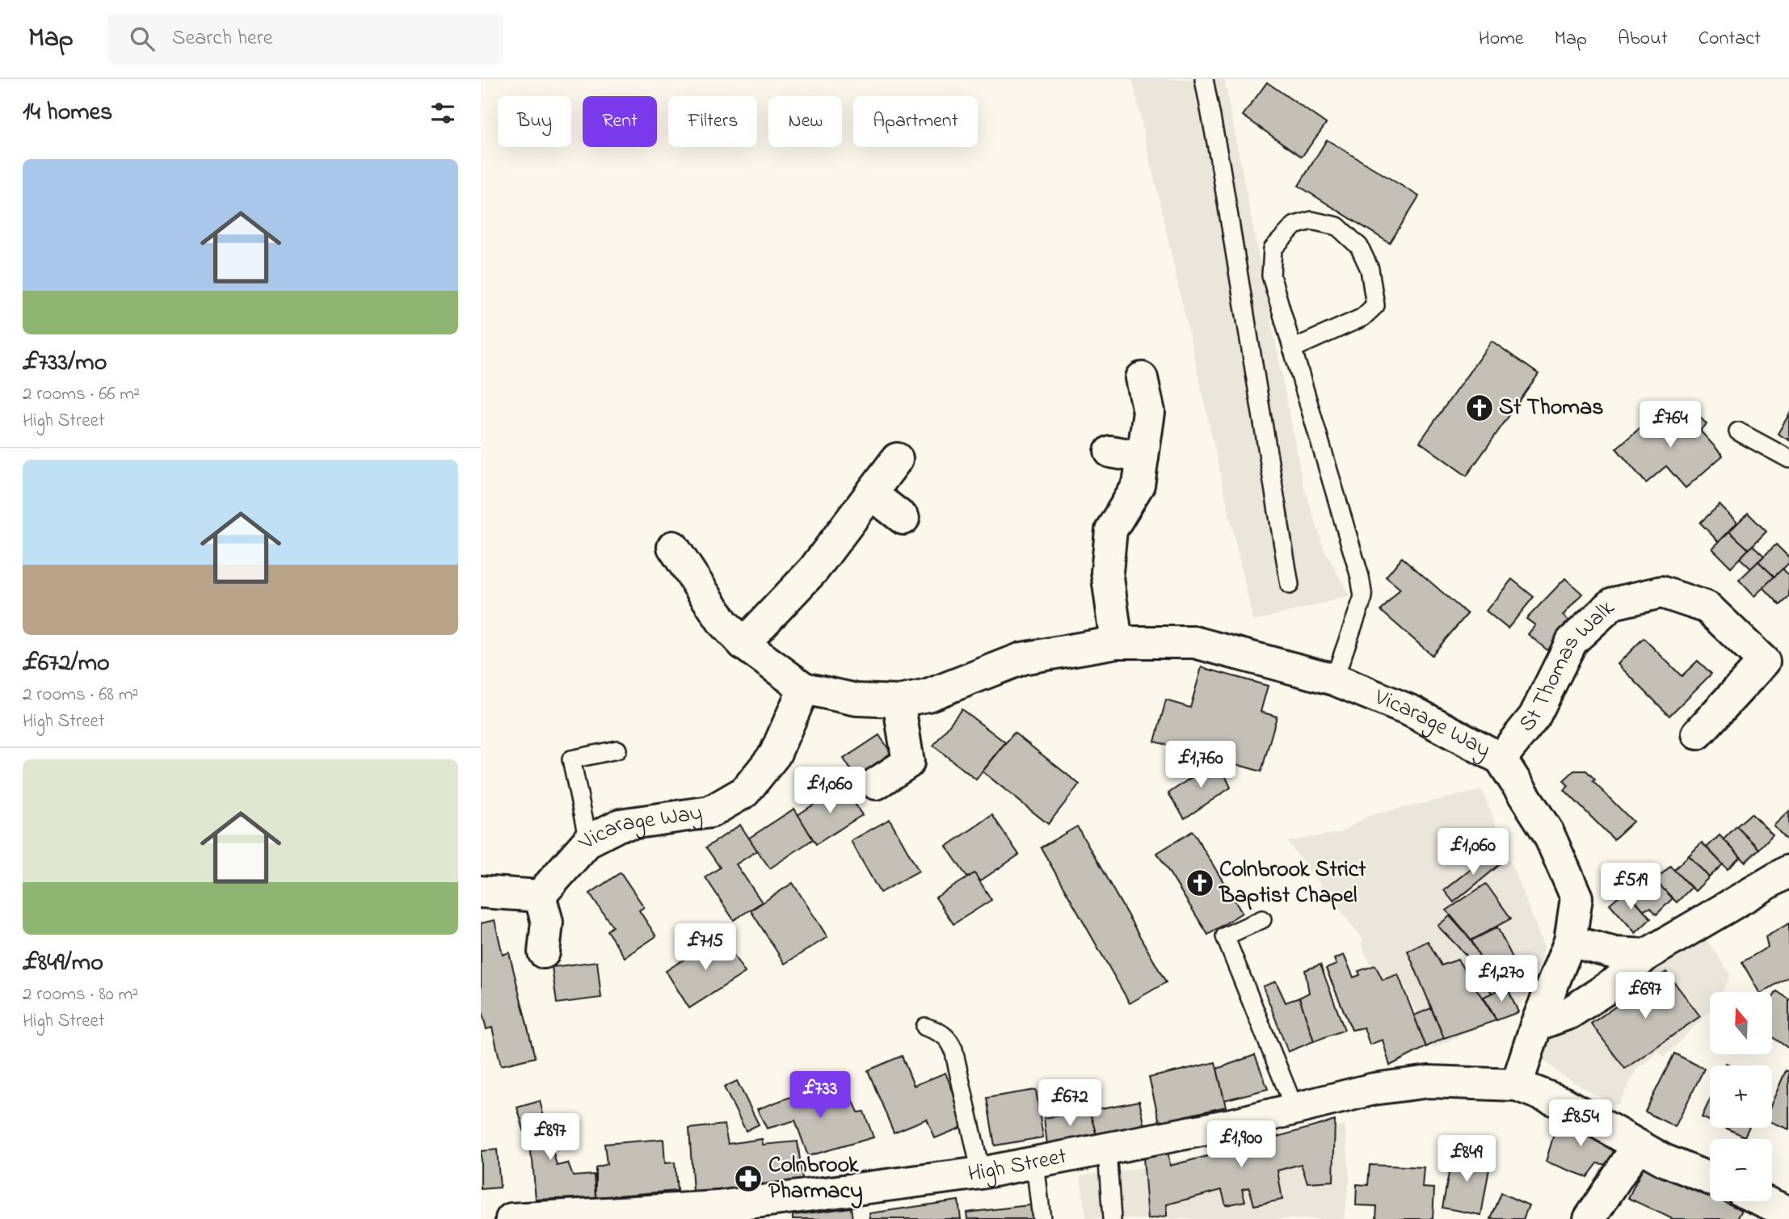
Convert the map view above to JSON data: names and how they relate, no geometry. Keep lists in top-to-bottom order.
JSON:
{
  "streets": {
    "street": ["St Thomas Walk", "Vicarage Way", "High Street"]
  },
  "crossings": [
    ["St Thomas Walk", "Vicarage Way"],
    ["Vicarage Way", "High Street"]
  ],
  "places": {
    "church": ["St Thomas", "Colnbrook Strict Baptist Chapel"],
    "pharmacy": ["Colnbrook Pharmacy"]
  },
  "north": "top",
  "page": {
    "header": "Map",
    "search": "Search here",
    "nav": [
      "Home",
      "Map",
      "About",
      "Contact"
    ],
    "heading": "14 homes",
    "chip": [
      "Buy",
      "Rent",
      "Filters",
      "New",
      "Apartment"
    ],
    "list": [
      {
        "name": "£733/mo",
        "note": "2 rooms · 66 m² · High Street"
      },
      {
        "name": "£672/mo",
        "note": "2 rooms · 68 m² · High Street"
      },
      {
        "name": "£849/mo",
        "note": "2 rooms · 80 m² · High Street"
      }
    ],
    "price": [
      "£764",
      "£1,760",
      "£1,060",
      "£1,060",
      "£519",
      "£715",
      "£1,270",
      "£697",
      "£733",
      "£672",
      "£854",
      "£897",
      "£1,900",
      "£849"
    ],
    "map_buttons": ["+", "−"]
  }
}
